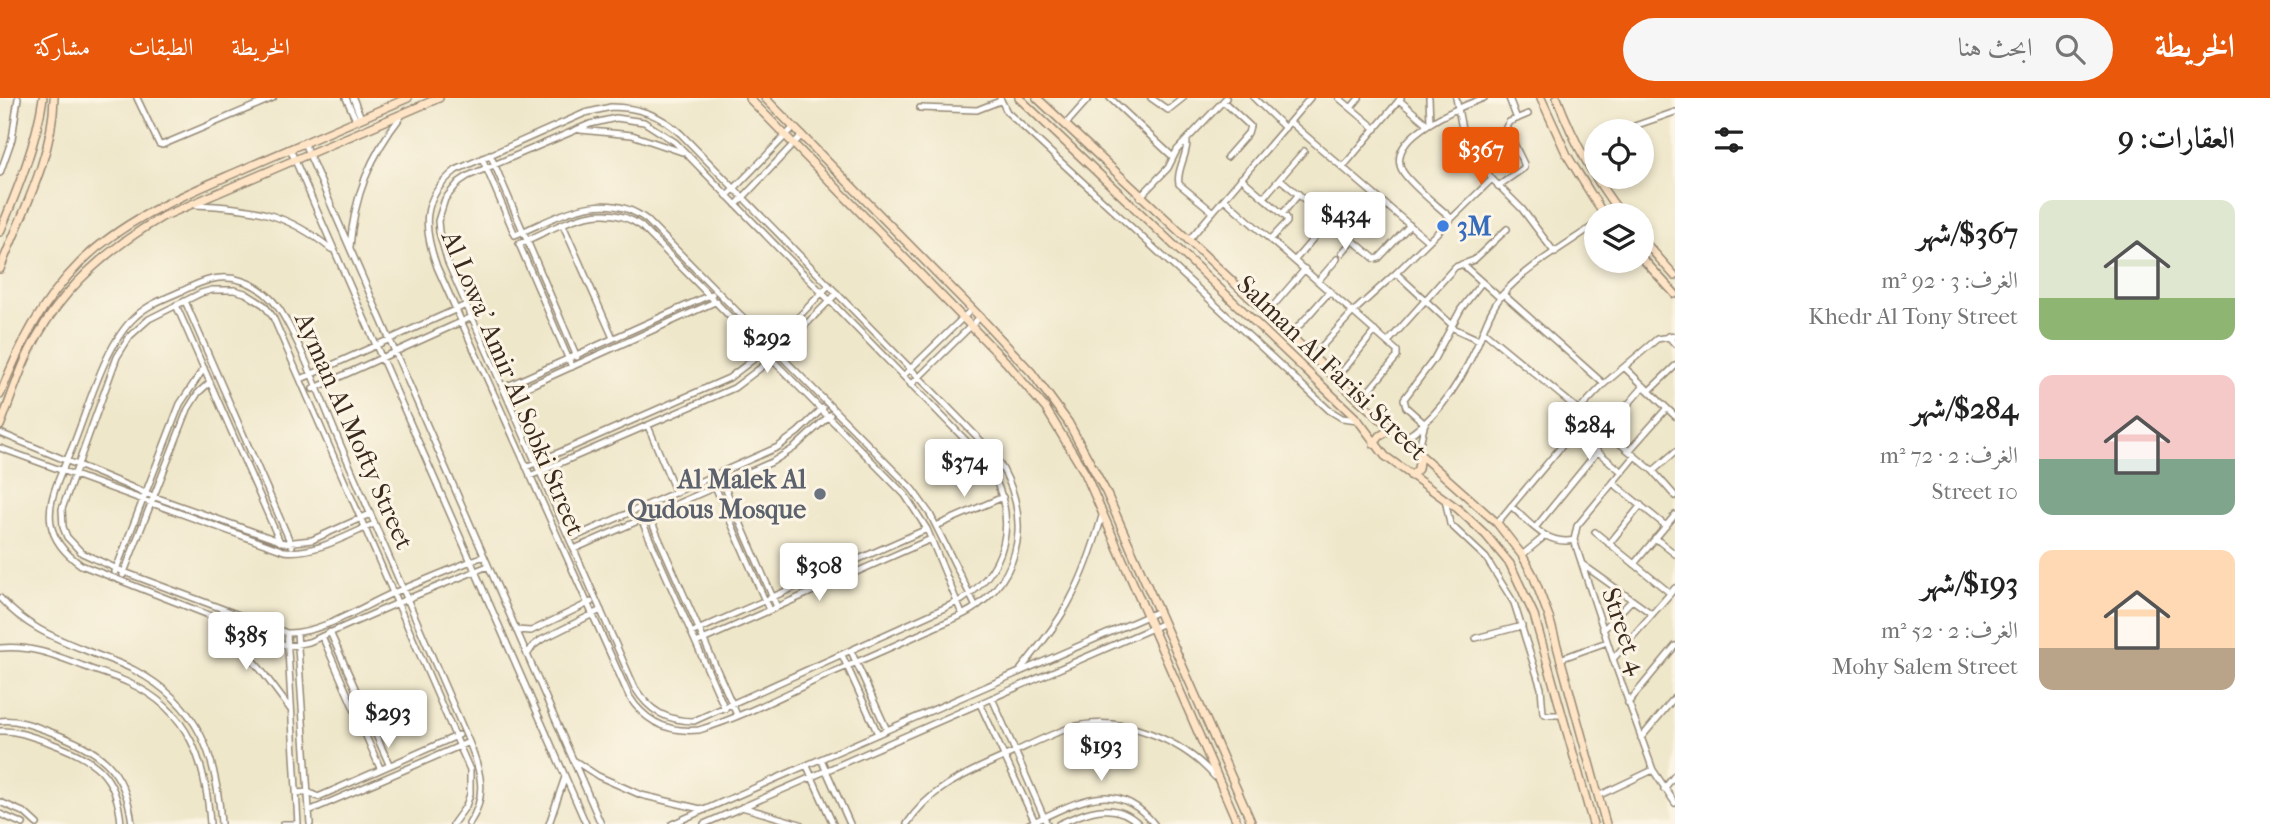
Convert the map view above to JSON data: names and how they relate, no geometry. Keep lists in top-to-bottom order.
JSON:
{
  "streets": {
    "street": [
      "Salman Al Farisi Street",
      "Al Lowa' Amir Al Sobki Street",
      "Ayman Al Mofty Street",
      "Street 4"
    ]
  },
  "places": ["3M", "Al Malek Al Qudous Mosque"],
  "page": {
    "header": "الخريطة",
    "search": "ابحث هنا",
    "nav": ["الخريطة", "الطبقات", "مشاركة"],
    "heading": "العقارات: 9",
    "price": [
      "$367",
      "$434",
      "$292",
      "$284",
      "$374",
      "$308",
      "$385",
      "$293",
      "$193"
    ],
    "list": [
      {
        "name": "$367/شهر",
        "note": "الغرف: 3 · 92 m² · Khedr Al Tony Street"
      },
      {
        "name": "$284/شهر",
        "note": "الغرف: 2 · 72 m² · Street 10"
      },
      {
        "name": "$193/شهر",
        "note": "الغرف: 2 · 52 m² · Mohy Salem Street"
      }
    ]
  }
}
